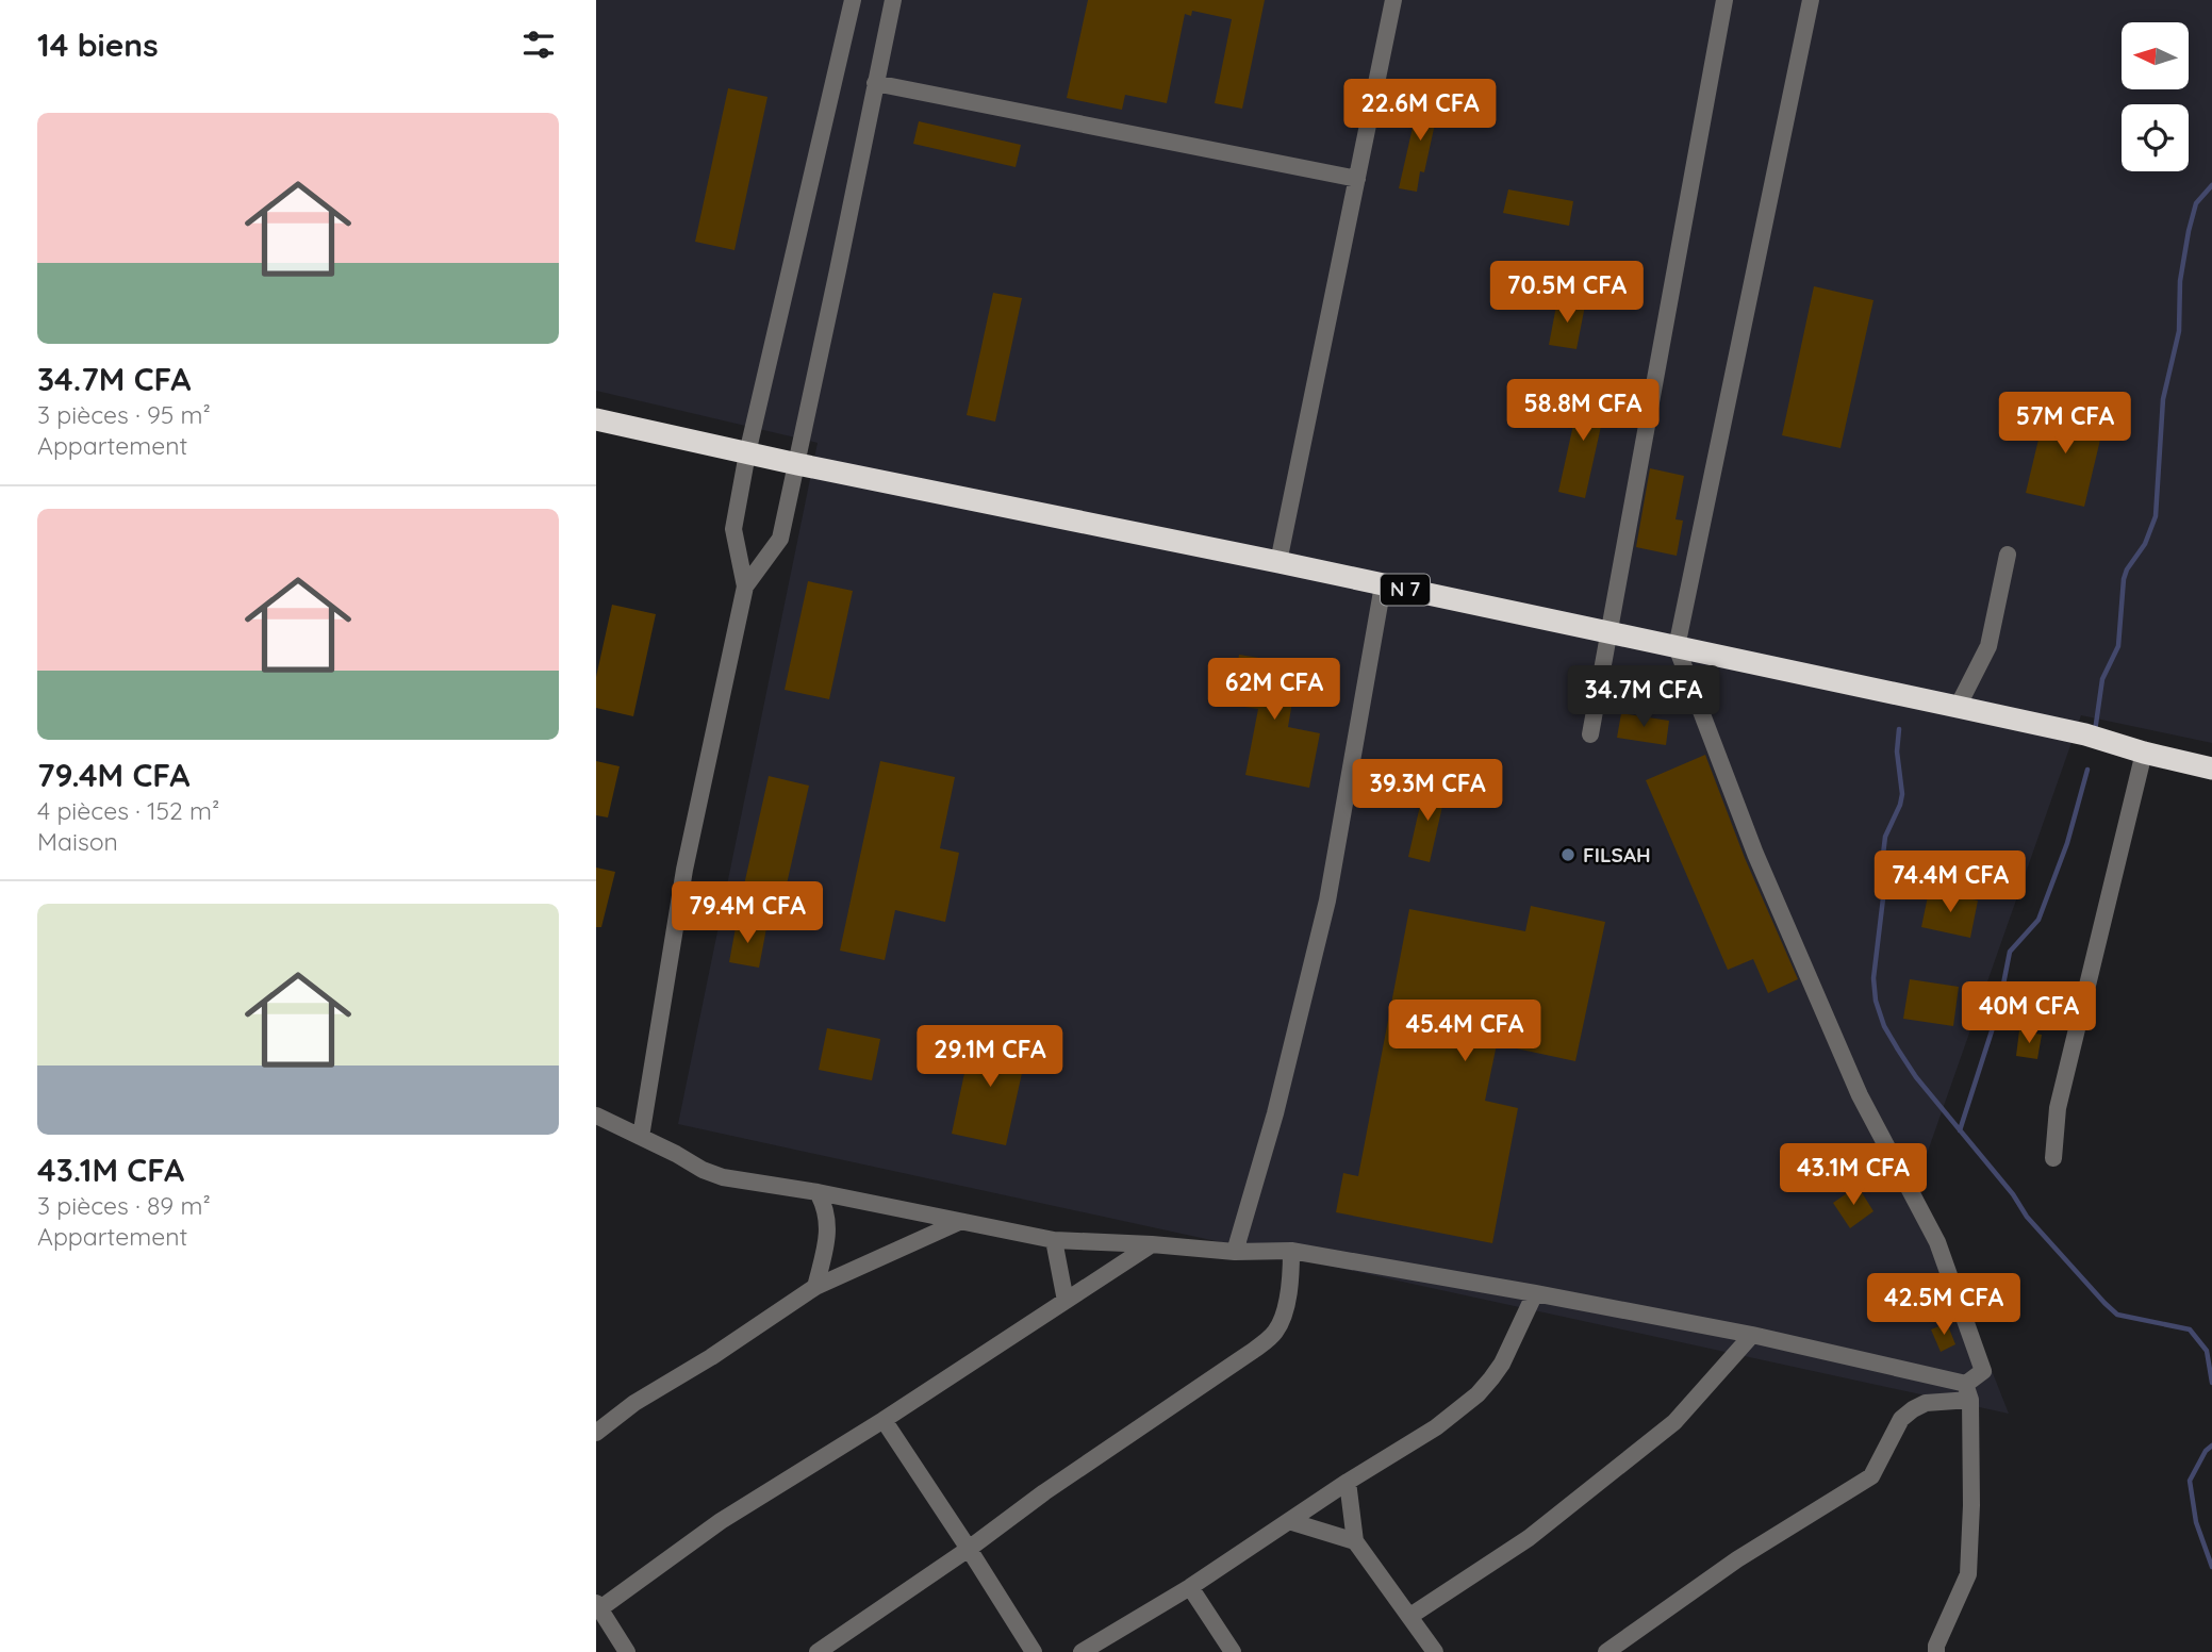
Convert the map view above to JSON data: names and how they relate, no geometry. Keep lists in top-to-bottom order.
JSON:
{
  "streets": {
    "highway": ["N 7"]
  },
  "places": ["FILSAH"],
  "north": "left",
  "page": {
    "heading": "14 biens",
    "price": [
      "22.6M CFA",
      "70.5M CFA",
      "58.8M CFA",
      "57M CFA",
      "62M CFA",
      "34.7M CFA",
      "39.3M CFA",
      "74.4M CFA",
      "79.4M CFA",
      "40M CFA",
      "45.4M CFA",
      "29.1M CFA",
      "43.1M CFA",
      "42.5M CFA"
    ],
    "list": [
      {
        "name": "34.7M CFA",
        "note": "3 pièces · 95 m² · Appartement"
      },
      {
        "name": "79.4M CFA",
        "note": "4 pièces · 152 m² · Maison"
      },
      {
        "name": "43.1M CFA",
        "note": "3 pièces · 89 m² · Appartement"
      }
    ]
  }
}
